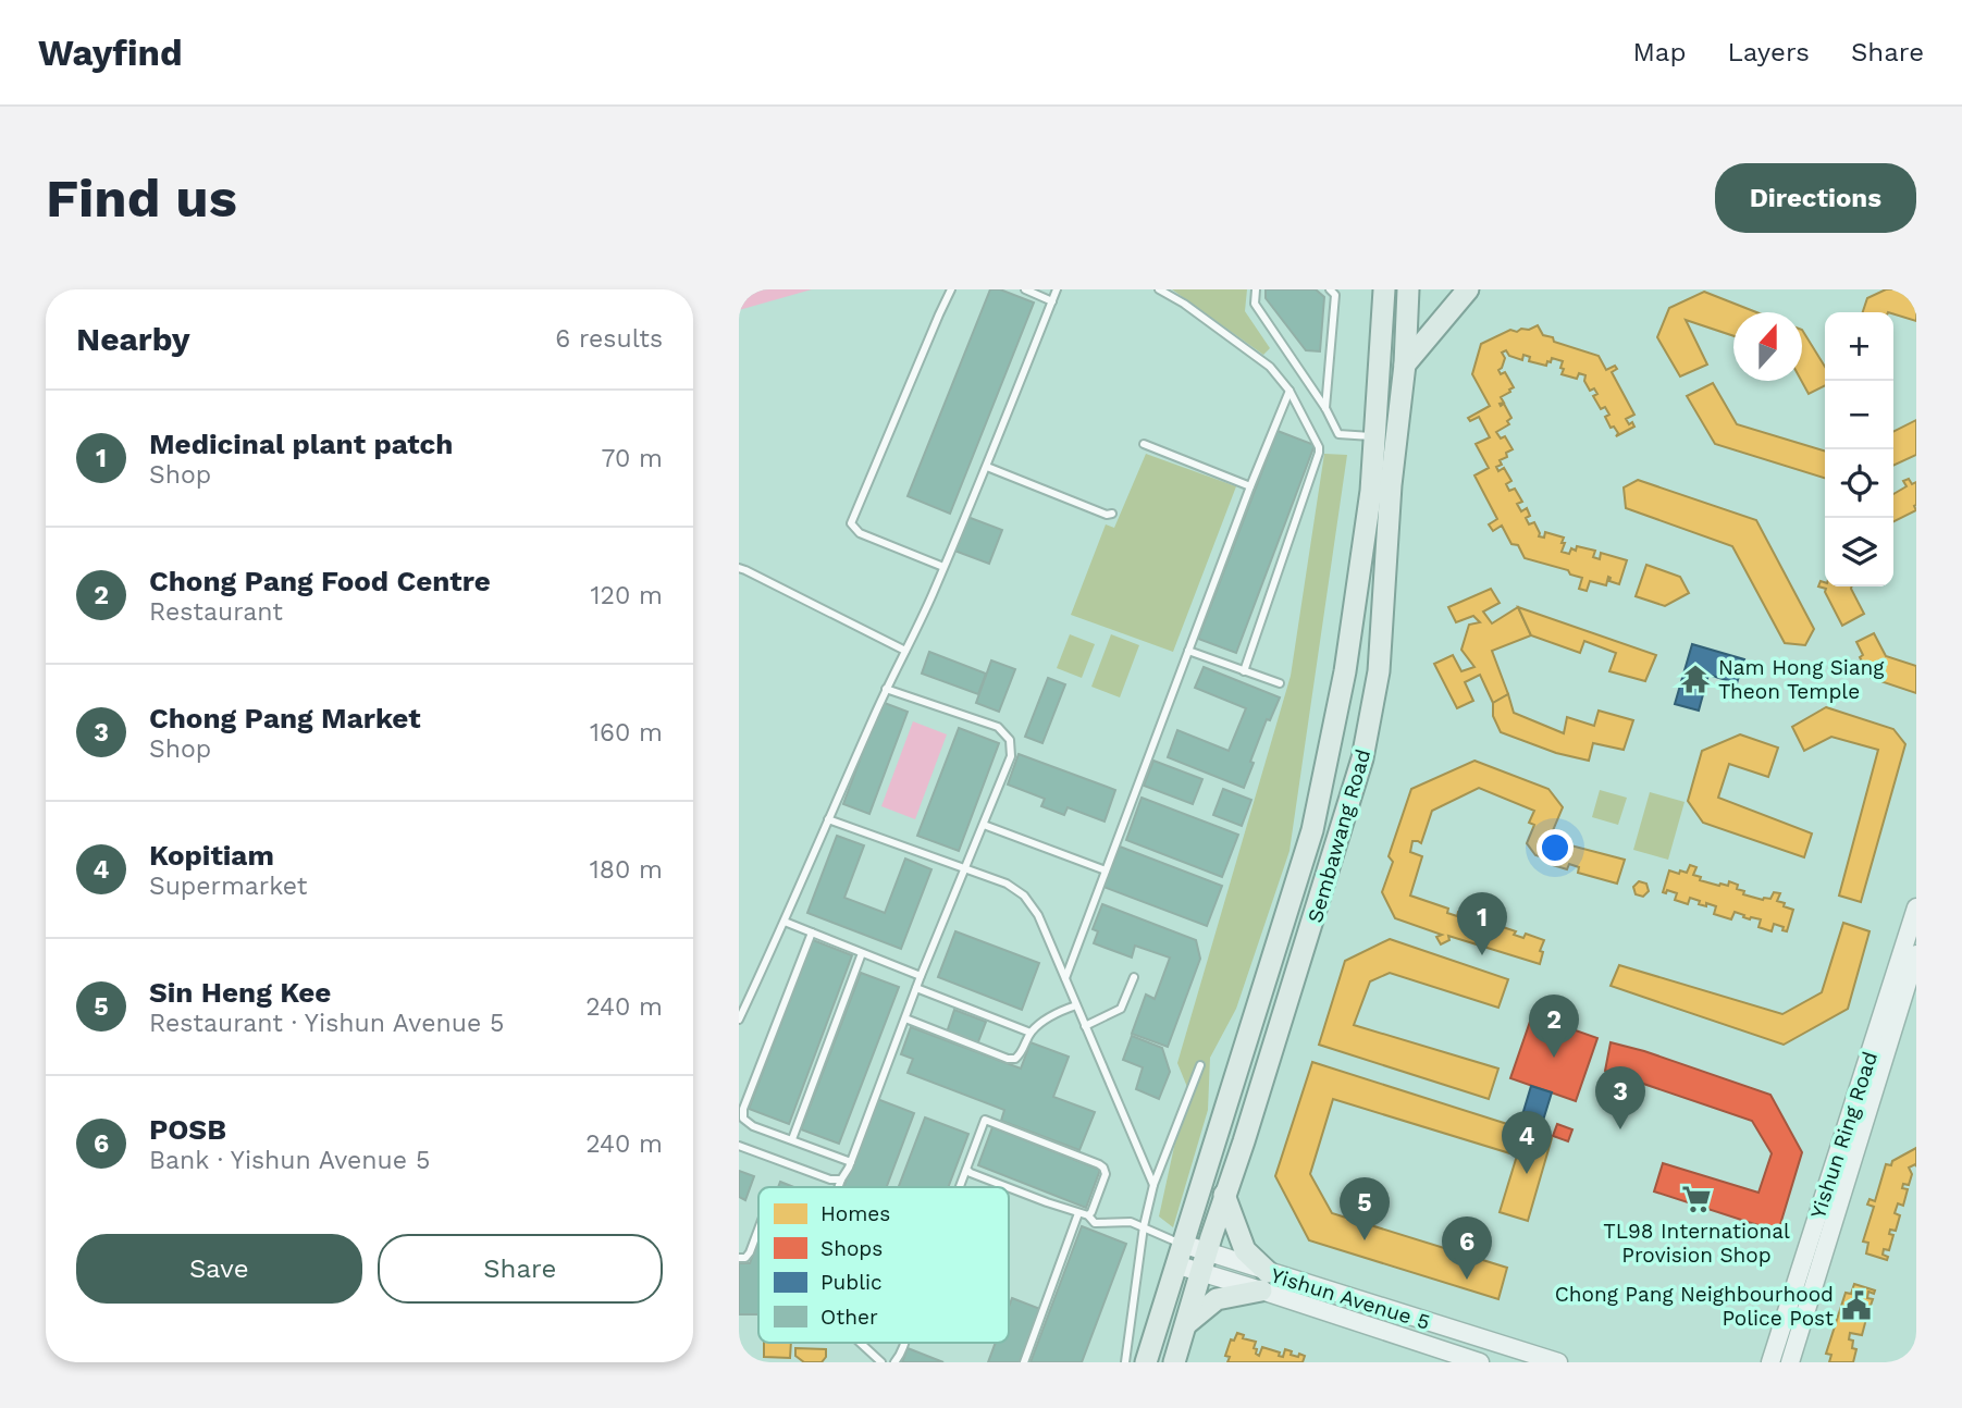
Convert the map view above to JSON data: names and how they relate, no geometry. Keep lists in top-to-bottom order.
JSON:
{
  "streets": {
    "main road": ["Sembawang Road", "Yishun Ring Road", "Yishun Avenue 5"]
  },
  "crossings": [
    ["Sembawang Road", "Yishun Avenue 5"]
  ],
  "places": {
    "temple": ["Nam Hong Siang Theon Temple"],
    "supermarket": ["TL98 International Provision Shop"],
    "public building": ["Chong Pang Neighbourhood Police Post"]
  },
  "legend": [
    "Homes",
    "Shops",
    "Public",
    "Other"
  ],
  "north": "top",
  "page": {
    "header": "Wayfind",
    "nav": ["Map", "Layers", "Share"],
    "buttons": [
      "Directions",
      ["Save", "Share"]
    ],
    "title": "Find us",
    "heading": ["Nearby", "6 results"],
    "map_buttons": ["+", "−"],
    "list": [
      {
        "mark": "1",
        "name": "Medicinal plant patch",
        "note": "Shop",
        "value": "70 m"
      },
      {
        "mark": "2",
        "name": "Chong Pang Food Centre",
        "note": "Restaurant",
        "value": "120 m"
      },
      {
        "mark": "3",
        "name": "Chong Pang Market",
        "note": "Shop",
        "value": "160 m"
      },
      {
        "mark": "4",
        "name": "Kopitiam",
        "note": "Supermarket",
        "value": "180 m"
      },
      {
        "mark": "5",
        "name": "Sin Heng Kee",
        "note": "Restaurant · Yishun Avenue 5",
        "value": "240 m"
      },
      {
        "mark": "6",
        "name": "POSB",
        "note": "Bank · Yishun Avenue 5",
        "value": "240 m"
      }
    ],
    "pins": [
      "1",
      "2",
      "3",
      "4",
      "5",
      "6"
    ]
  }
}
